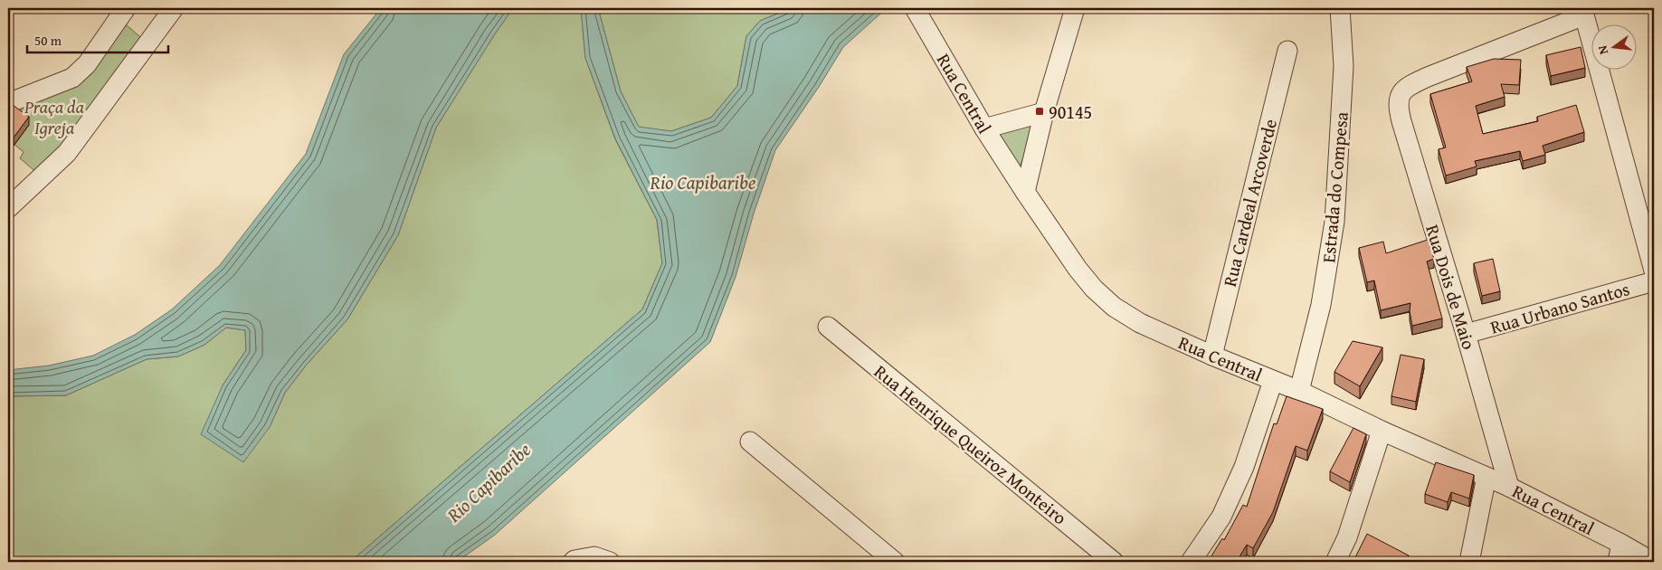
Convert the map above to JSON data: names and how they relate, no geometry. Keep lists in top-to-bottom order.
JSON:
{
  "streets": {
    "street": [
      "Rua Central",
      "Estrada do Compesa",
      "Rua Cardeal Arcoverde",
      "Rua Dois de Maio",
      "Rua Urbano Santos",
      "Rua Henrique Queiroz Monteiro"
    ]
  },
  "crossings": [
    ["Rua Central", "Estrada do Compesa"],
    ["Rua Central", "Rua Cardeal Arcoverde"],
    ["Rua Central", "Rua Dois de Maio"],
    ["Rua Dois de Maio", "Rua Urbano Santos"]
  ],
  "water": ["Rio Capibaribe"],
  "parks": ["Praça da Igreja"],
  "places": {
    "transit": ["90145"]
  },
  "scale_bar": "50 m",
  "north": "left"
}
